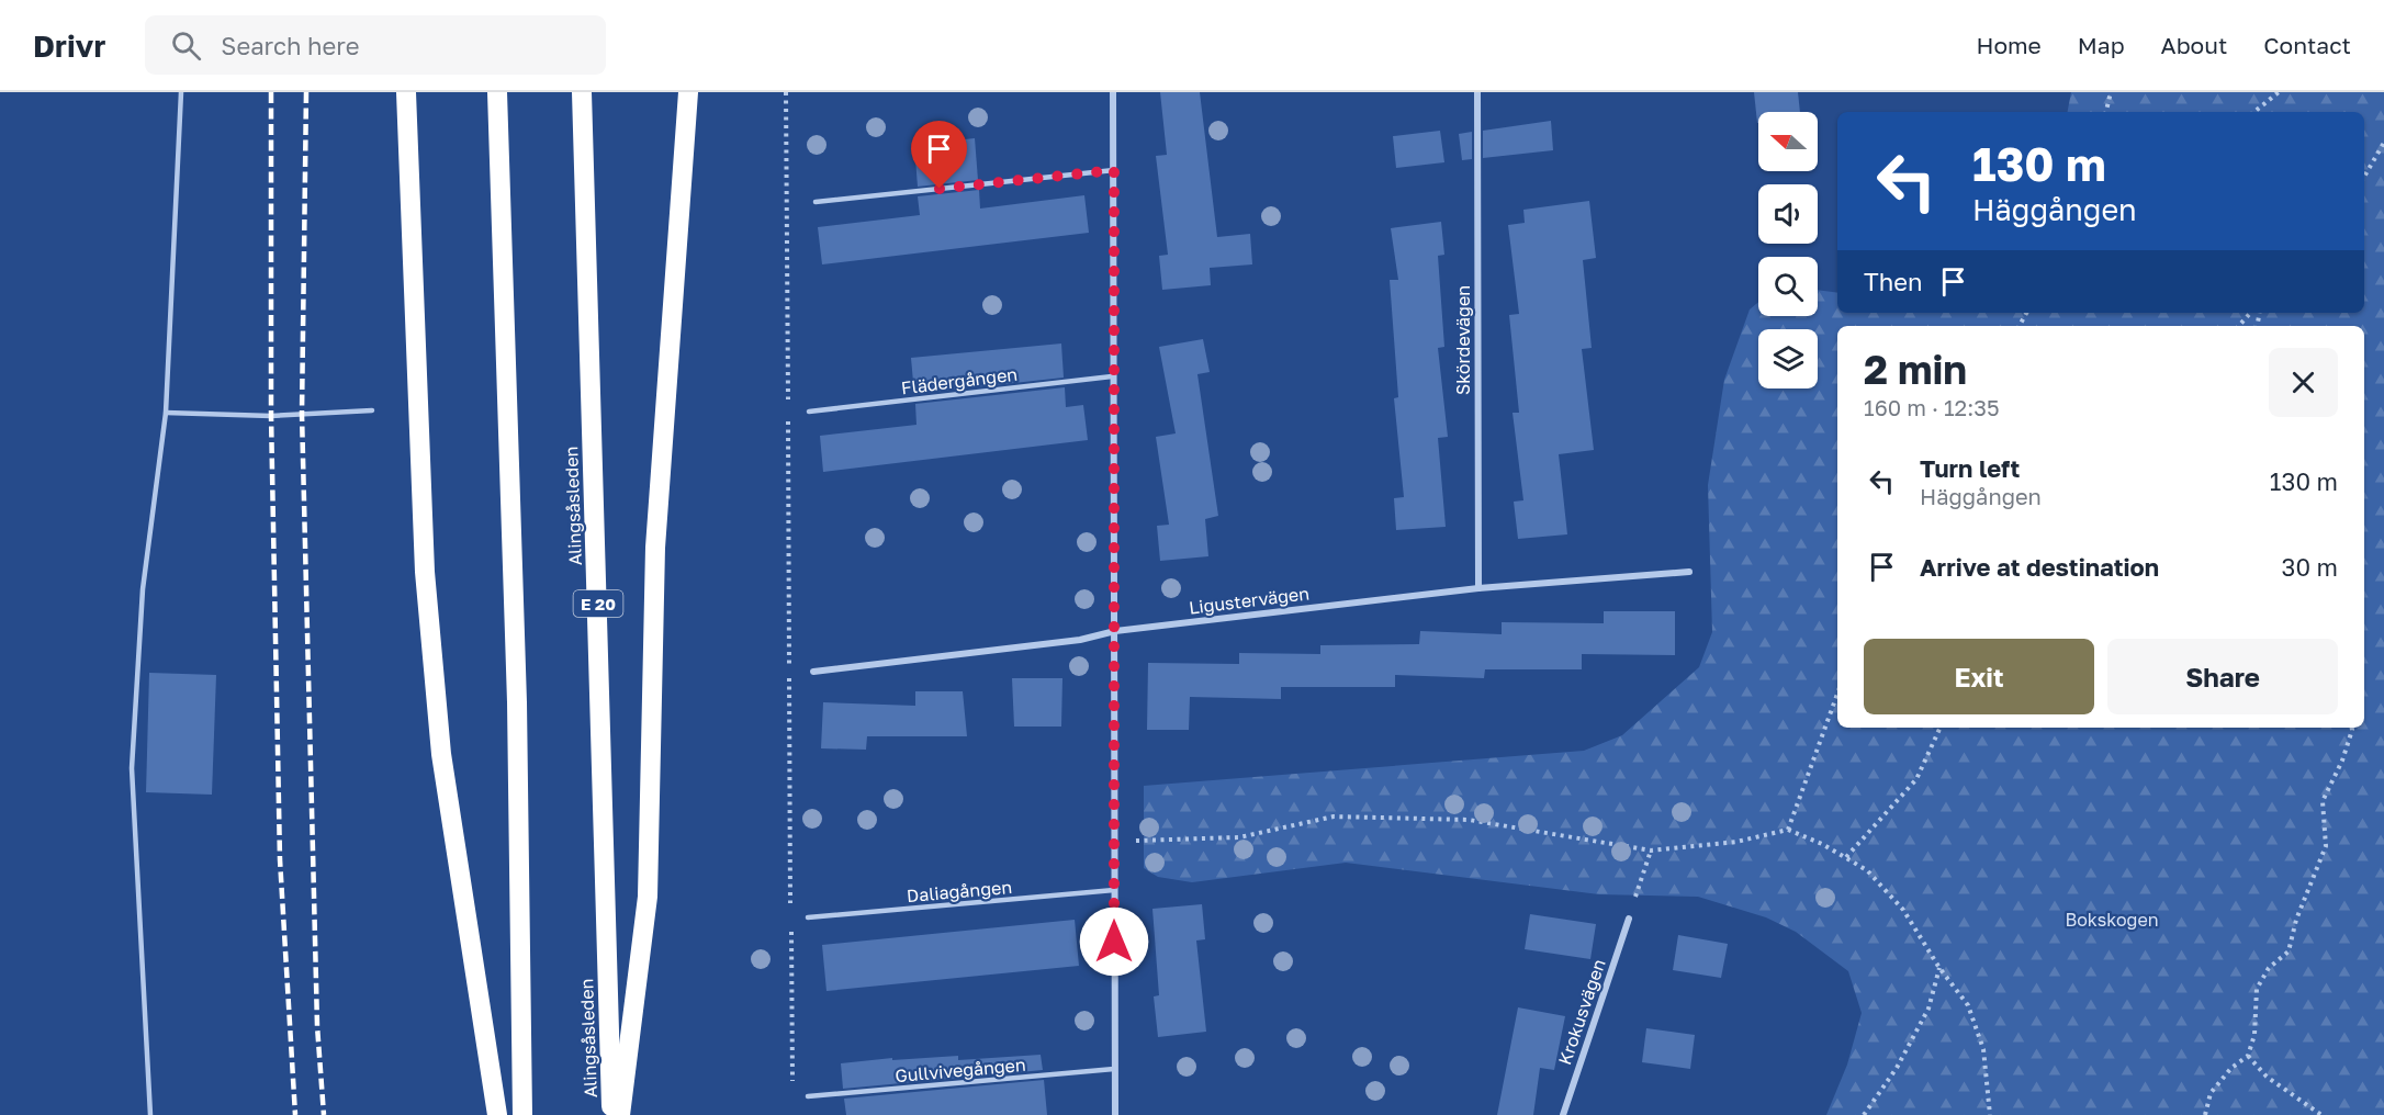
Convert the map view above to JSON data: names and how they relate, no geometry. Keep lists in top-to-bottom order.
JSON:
{
  "streets": {
    "highway": ["Alingsåsleden", "E 20"],
    "street": ["Skördevägen", "Ligustervägen", "Krokusvägen"],
    "lane": ["Flädergången", "Daliagången", "Gullvivegången"]
  },
  "crossings": [
    ["Skördevägen", "Ligustervägen"]
  ],
  "parks": ["Bokskogen"],
  "north": "left",
  "page": {
    "header": "Drivr",
    "search": "Search here",
    "nav": [
      "Home",
      "Map",
      "About",
      "Contact"
    ],
    "turn": ["130 m", "Häggången"],
    "then": "Then",
    "heading": ["2 min", "160 m · 12:35"],
    "list": [
      {
        "name": "Turn left",
        "note": "Häggången",
        "value": "130 m"
      },
      {
        "name": "Arrive at destination",
        "value": "30 m"
      }
    ],
    "buttons": ["Exit", "Share"]
  }
}
